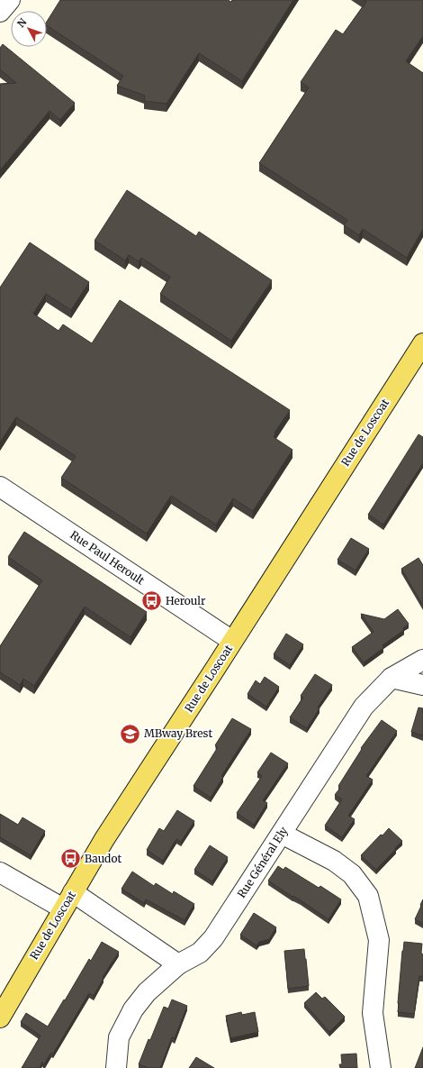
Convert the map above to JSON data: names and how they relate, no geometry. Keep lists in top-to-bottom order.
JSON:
{
  "streets": {
    "main road": ["Rue de Loscoat"],
    "street": ["Rue Paul Heroult", "Rue Général Ely"]
  },
  "crossings": [
    ["Rue de Loscoat", "Rue Paul Heroult"]
  ],
  "places": {
    "bus stop": ["Heroulr", "Baudot"],
    "school or university": ["MBway Brest"]
  },
  "north": "top left"
}
